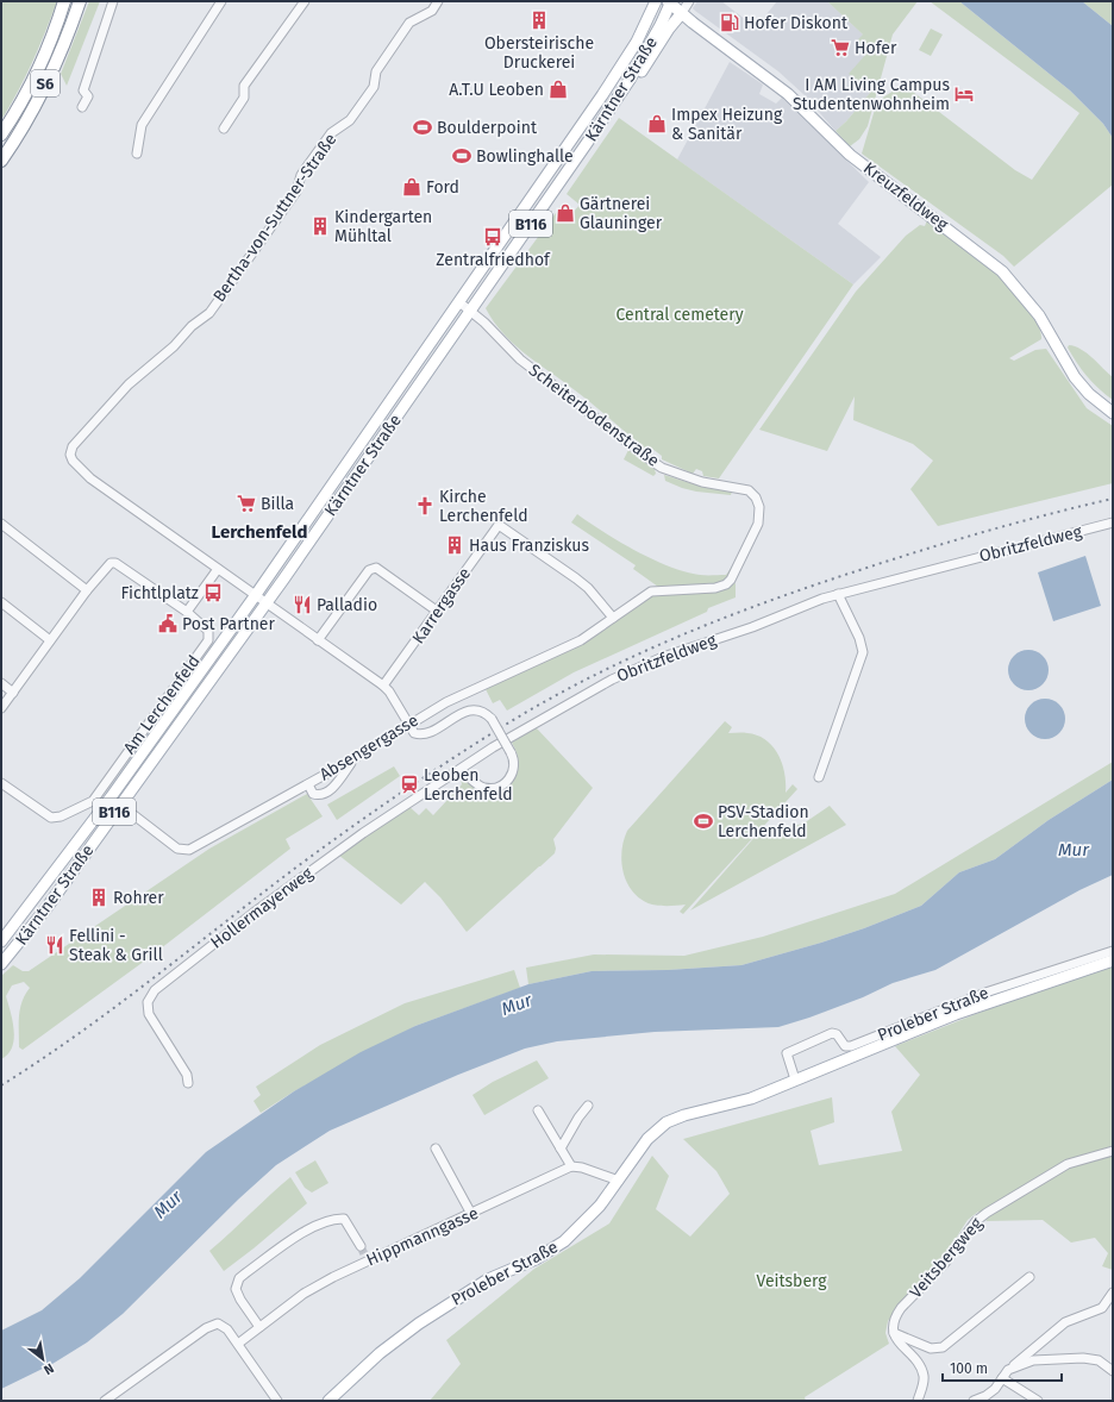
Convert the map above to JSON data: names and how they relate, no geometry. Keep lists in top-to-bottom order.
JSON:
{
  "streets": {
    "highway": ["S6"],
    "main road": [
      "Kärntner Straße",
      "Kreuzfeldweg",
      "B116",
      "Proleber Straße"
    ],
    "street": [
      "Bertha-von-Suttner-Straße",
      "Scheiterbodenstraße",
      "Obritzfeldweg",
      "Karrergasse",
      "Am Lerchenfeld",
      "Absengergasse",
      "Hollermayerweg",
      "Hippmanngasse",
      "Veitsbergweg"
    ]
  },
  "crossings": [
    ["Kärntner Straße", "Kreuzfeldweg"],
    ["Kärntner Straße", "Scheiterbodenstraße"],
    ["Scheiterbodenstraße", "Karrergasse"],
    ["Scheiterbodenstraße", "Absengergasse"],
    ["Obritzfeldweg", "Hollermayerweg"],
    ["Karrergasse", "Absengergasse"]
  ],
  "districts": ["Lerchenfeld"],
  "water": ["Mur"],
  "parks": ["Central cemetery", "Veitsberg"],
  "places": {
    "building": [
      "Obersteirische Druckerei",
      "Kindergarten Mühltal",
      "Haus Franziskus",
      "Rohrer"
    ],
    "fuel station": ["Hofer Diskont"],
    "supermarket": ["Hofer", "Billa"],
    "shop": [
      "A.T.U Leoben",
      "Impex Heizung & Sanitär",
      "Ford",
      "Gärtnerei Glauninger"
    ],
    "hotel": ["I AM Living Campus Studentenwohnheim"],
    "sports": ["Boulderpoint", "Bowlinghalle", "PSV-Stadion Lerchenfeld"],
    "bus stop": ["Zentralfriedhof", "Fichtlplatz"],
    "church": ["Kirche Lerchenfeld"],
    "restaurant": ["Palladio", "Fellini - Steak & Grill"],
    "public building": ["Post Partner"],
    "station": ["Leoben Lerchenfeld"]
  },
  "scale_bar": "100 m",
  "north": "bottom right"
}
